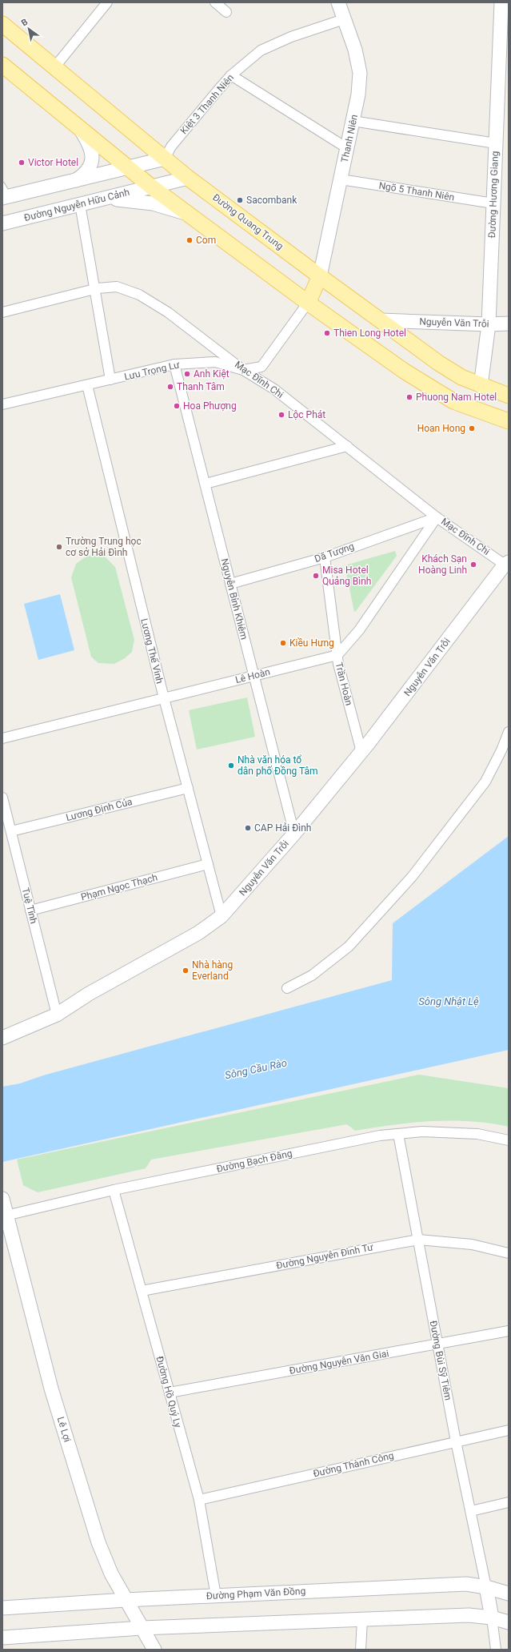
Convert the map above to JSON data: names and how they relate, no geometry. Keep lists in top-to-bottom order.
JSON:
{
  "streets": {
    "main road": [
      "Thanh Niên",
      "Đường Hương Giang",
      "Đường Nguyễn Hữu Cảnh",
      "Đường Quang Trung",
      "Nguyễn Văn Trỗi",
      "Lê Lợi",
      "Đường Phạm Văn Đồng"
    ],
    "street": [
      "Kiệt 3 Thanh Niên",
      "Ngõ 5 Thanh Niên",
      "Lưu Trọng Lư",
      "Mạc Đĩnh Chi",
      "Dã Tượng",
      "Nguyễn Bỉnh Khiêm",
      "Lương Thế Vinh",
      "Lê Hoàn",
      "Trần Hoàn",
      "Lương Định Của",
      "Phạm Ngọc Thạch",
      "Tuệ Tĩnh",
      "Đường Bạch Đằng",
      "Đường Nguyễn Đình Tư",
      "Đường Bùi Sỹ Tiêm",
      "Đường Nguyễn Văn Giai",
      "Đường Hồ Quý Ly",
      "Đường Thành Công"
    ]
  },
  "crossings": [
    ["Kiệt 3 Thanh Niên", "Thanh Niên"],
    ["Kiệt 3 Thanh Niên", "Đường Quang Trung"],
    ["Thanh Niên", "Ngõ 5 Thanh Niên"],
    ["Thanh Niên", "Đường Quang Trung"],
    ["Ngõ 5 Thanh Niên", "Đường Hương Giang"],
    ["Đường Hương Giang", "Đường Quang Trung"],
    ["Đường Hương Giang", "Nguyễn Văn Trỗi"],
    ["Đường Nguyễn Hữu Cảnh", "Đường Quang Trung"],
    ["Đường Quang Trung", "Nguyễn Văn Trỗi"],
    ["Nguyễn Văn Trỗi", "Mạc Đĩnh Chi"],
    ["Nguyễn Văn Trỗi", "Nguyễn Bỉnh Khiêm"],
    ["Nguyễn Văn Trỗi", "Lương Thế Vinh"],
    ["Nguyễn Văn Trỗi", "Trần Hoàn"],
    ["Nguyễn Văn Trỗi", "Tuệ Tĩnh"],
    ["Lưu Trọng Lư", "Mạc Đĩnh Chi"],
    ["Lưu Trọng Lư", "Nguyễn Bỉnh Khiêm"],
    ["Lưu Trọng Lư", "Lương Thế Vinh"],
    ["Mạc Đĩnh Chi", "Dã Tượng"],
    ["Dã Tượng", "Nguyễn Bỉnh Khiêm"],
    ["Dã Tượng", "Trần Hoàn"],
    ["Nguyễn Bỉnh Khiêm", "Lê Hoàn"],
    ["Lương Thế Vinh", "Lê Hoàn"],
    ["Lương Thế Vinh", "Lương Định Của"],
    ["Lương Thế Vinh", "Phạm Ngọc Thạch"],
    ["Lê Hoàn", "Trần Hoàn"],
    ["Lương Định Của", "Tuệ Tĩnh"],
    ["Phạm Ngọc Thạch", "Tuệ Tĩnh"],
    ["Đường Bạch Đằng", "Đường Bùi Sỹ Tiêm"],
    ["Đường Bạch Đằng", "Đường Hồ Quý Ly"],
    ["Đường Bạch Đằng", "Lê Lợi"],
    ["Đường Nguyễn Đình Tư", "Đường Bùi Sỹ Tiêm"],
    ["Đường Nguyễn Đình Tư", "Đường Hồ Quý Ly"],
    ["Đường Bùi Sỹ Tiêm", "Đường Nguyễn Văn Giai"],
    ["Đường Bùi Sỹ Tiêm", "Đường Thành Công"],
    ["Đường Bùi Sỹ Tiêm", "Đường Phạm Văn Đồng"],
    ["Đường Nguyễn Văn Giai", "Đường Hồ Quý Ly"],
    ["Đường Hồ Quý Ly", "Đường Thành Công"],
    ["Đường Hồ Quý Ly", "Đường Phạm Văn Đồng"],
    ["Lê Lợi", "Đường Phạm Văn Đồng"]
  ],
  "water": ["Sông Nhật Lệ", "Sông Cầu Rào"],
  "places": [
    "Victor Hotel",
    "Sacombank",
    "Com",
    "Thien Long Hotel",
    "Anh Kiệt",
    "Thanh Tâm",
    "Phuong Nam Hotel",
    "Hoa Phượng",
    "Lộc Phát",
    "Hoan Hong",
    "Trường Trung học cơ sở Hải Đình",
    "Khách Sạn Hoàng Linh",
    "Misa Hotel Quảng Bình",
    "Kiều Hưng",
    "Nhà văn hóa tổ dân phố Đồng Tâm",
    "CAP Hải Đình",
    "Nhà hàng Everland"
  ],
  "north": "top left"
}
